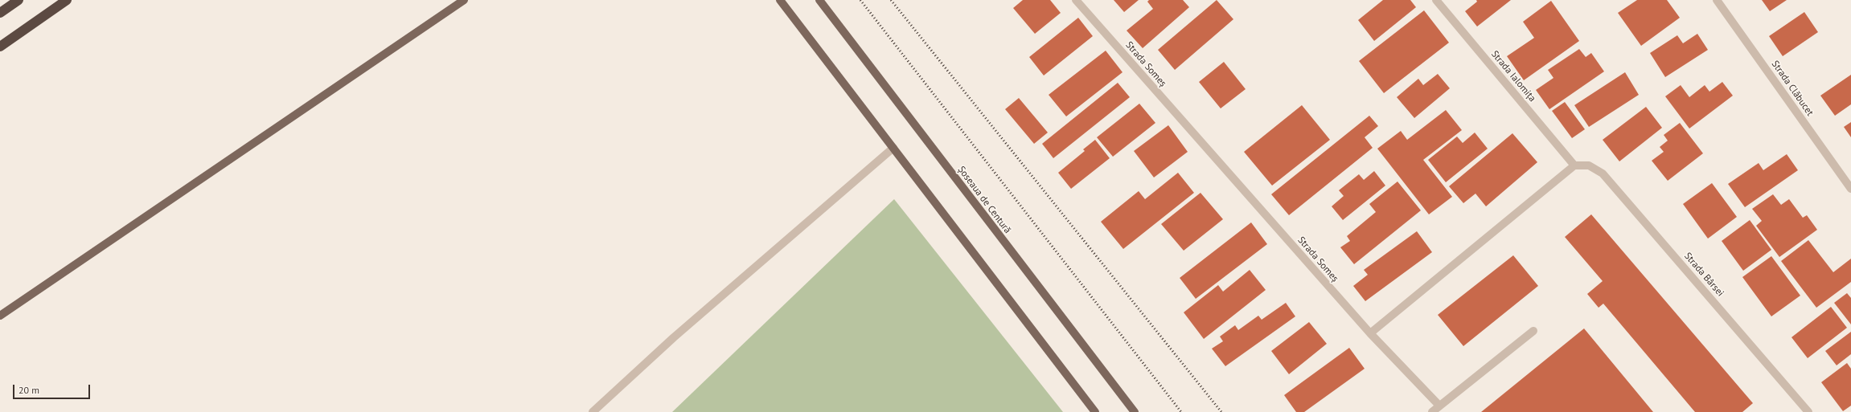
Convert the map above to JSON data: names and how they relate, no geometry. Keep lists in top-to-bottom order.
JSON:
{
  "streets": {
    "main road": ["Șoseaua de Centură"],
    "street": [
      "Strada Someș",
      "Strada Ialomița",
      "Strada Clăbucet",
      "Strada Bârsei"
    ]
  },
  "crossings": [
    ["Strada Ialomița", "Strada Bârsei"]
  ],
  "scale_bar": "20 m"
}
